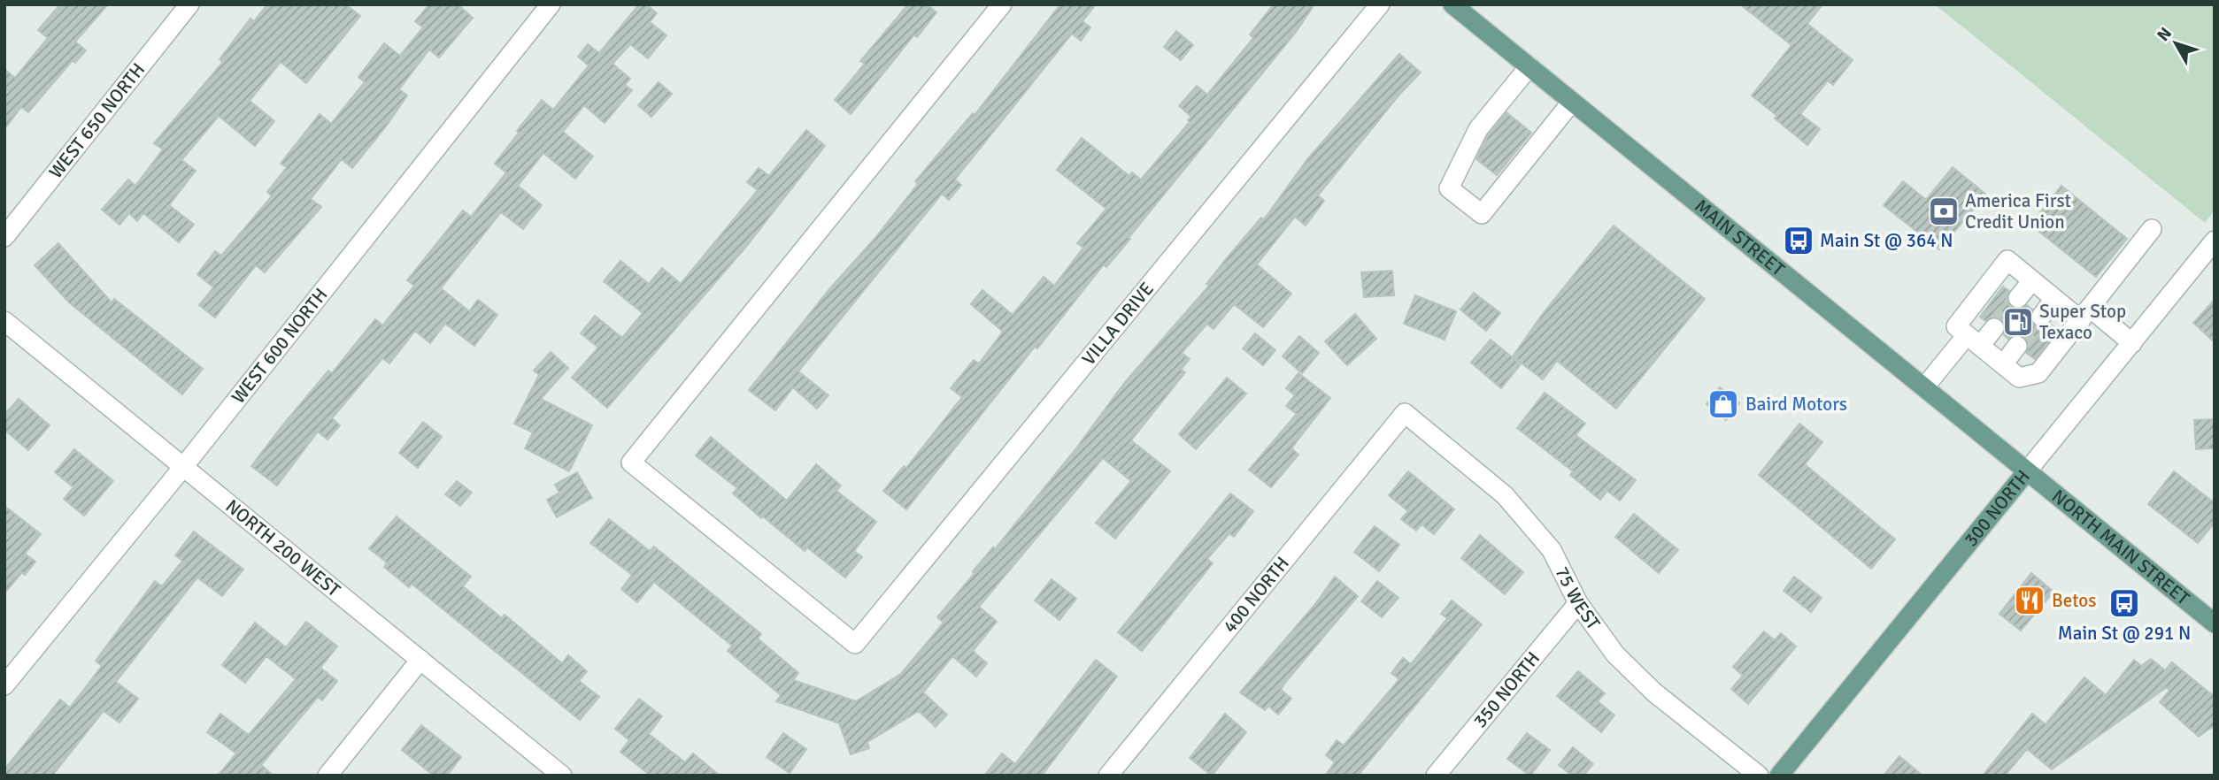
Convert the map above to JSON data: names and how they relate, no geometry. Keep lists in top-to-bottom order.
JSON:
{
  "streets": {
    "main road": ["MAIN STREET", "300 NORTH", "NORTH MAIN STREET"],
    "street": [
      "WEST 650 NORTH",
      "VILLA DRIVE",
      "WEST 600 NORTH",
      "NORTH 200 WEST",
      "400 NORTH",
      "75 WEST",
      "350 NORTH"
    ]
  },
  "crossings": [
    ["MAIN STREET", "300 NORTH"],
    ["MAIN STREET", "NORTH MAIN STREET"],
    ["WEST 600 NORTH", "NORTH 200 WEST"],
    ["300 NORTH", "NORTH MAIN STREET"],
    ["400 NORTH", "75 WEST"],
    ["75 WEST", "350 NORTH"]
  ],
  "places": {
    "bank": ["America First Credit Union"],
    "bus stop": ["Main St @ 364 N", "Main St @ 291 N"],
    "fuel station": ["Super Stop Texaco"],
    "shop": ["Baird Motors"],
    "restaurant": ["Betos"]
  },
  "north": "top left"
}
